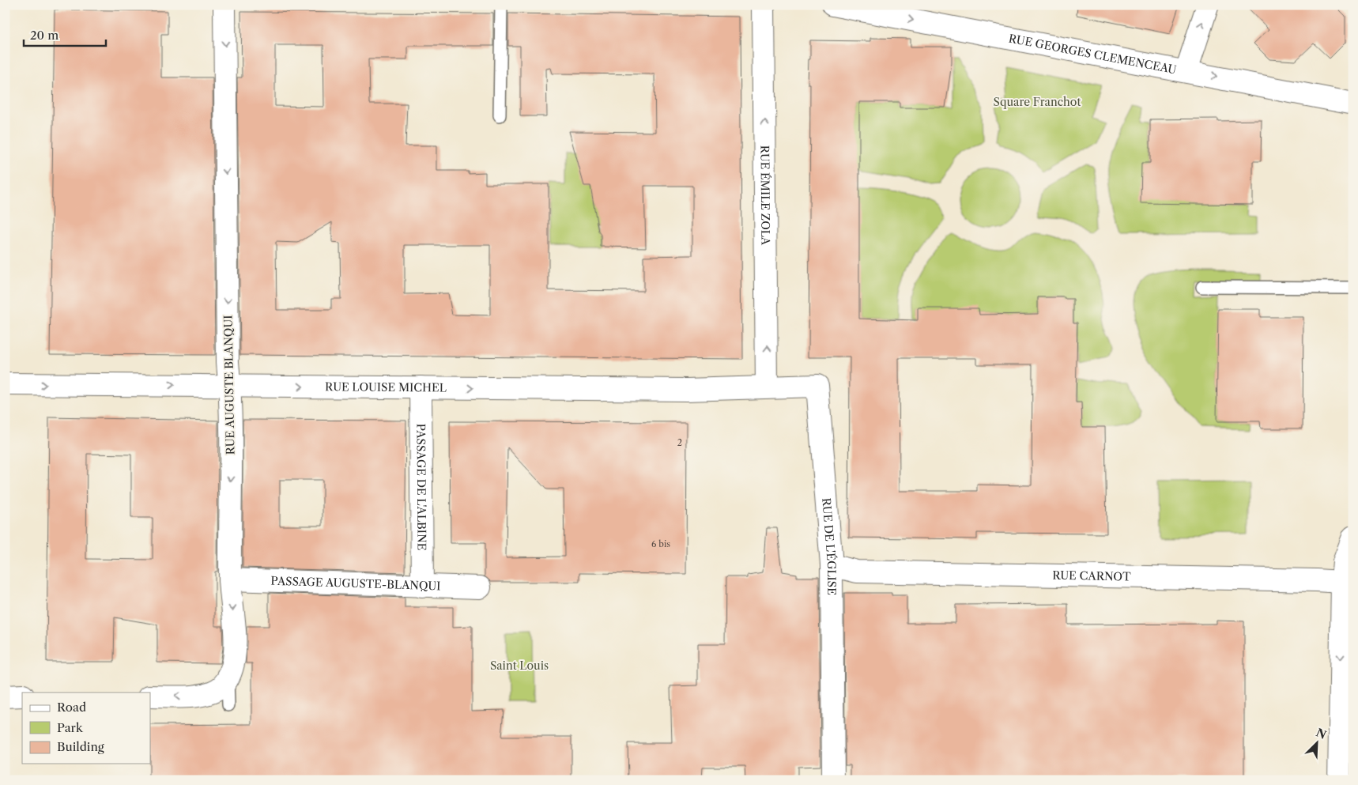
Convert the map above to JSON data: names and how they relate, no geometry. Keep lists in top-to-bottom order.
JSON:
{
  "streets": {
    "street": [
      "RUE GEORGES CLEMENCEAU",
      "RUE ÉMILE ZOLA",
      "RUE AUGUSTE BLANQUI",
      "RUE LOUISE MICHEL",
      "PASSAGE DE L'ALBINE",
      "RUE DE L'ÉGLISE",
      "RUE CARNOT",
      "PASSAGE AUGUSTE-BLANQUI"
    ]
  },
  "crossings": [
    ["RUE ÉMILE ZOLA", "RUE LOUISE MICHEL"],
    ["RUE ÉMILE ZOLA", "RUE DE L'ÉGLISE"],
    ["RUE AUGUSTE BLANQUI", "RUE LOUISE MICHEL"],
    ["RUE AUGUSTE BLANQUI", "PASSAGE AUGUSTE-BLANQUI"],
    ["RUE LOUISE MICHEL", "PASSAGE DE L'ALBINE"],
    ["RUE LOUISE MICHEL", "RUE DE L'ÉGLISE"],
    ["PASSAGE DE L'ALBINE", "PASSAGE AUGUSTE-BLANQUI"],
    ["RUE DE L'ÉGLISE", "RUE CARNOT"]
  ],
  "one_way": [
    "RUE GEORGES CLEMENCEAU",
    "RUE ÉMILE ZOLA",
    "RUE AUGUSTE BLANQUI",
    "RUE LOUISE MICHEL"
  ],
  "parks": ["Square Franchot", "Saint Louis"],
  "house_numbers": ["2", "6 bis"],
  "legend": ["Road", "Park", "Building"],
  "scale_bar": "20 m",
  "north": "top right"
}
